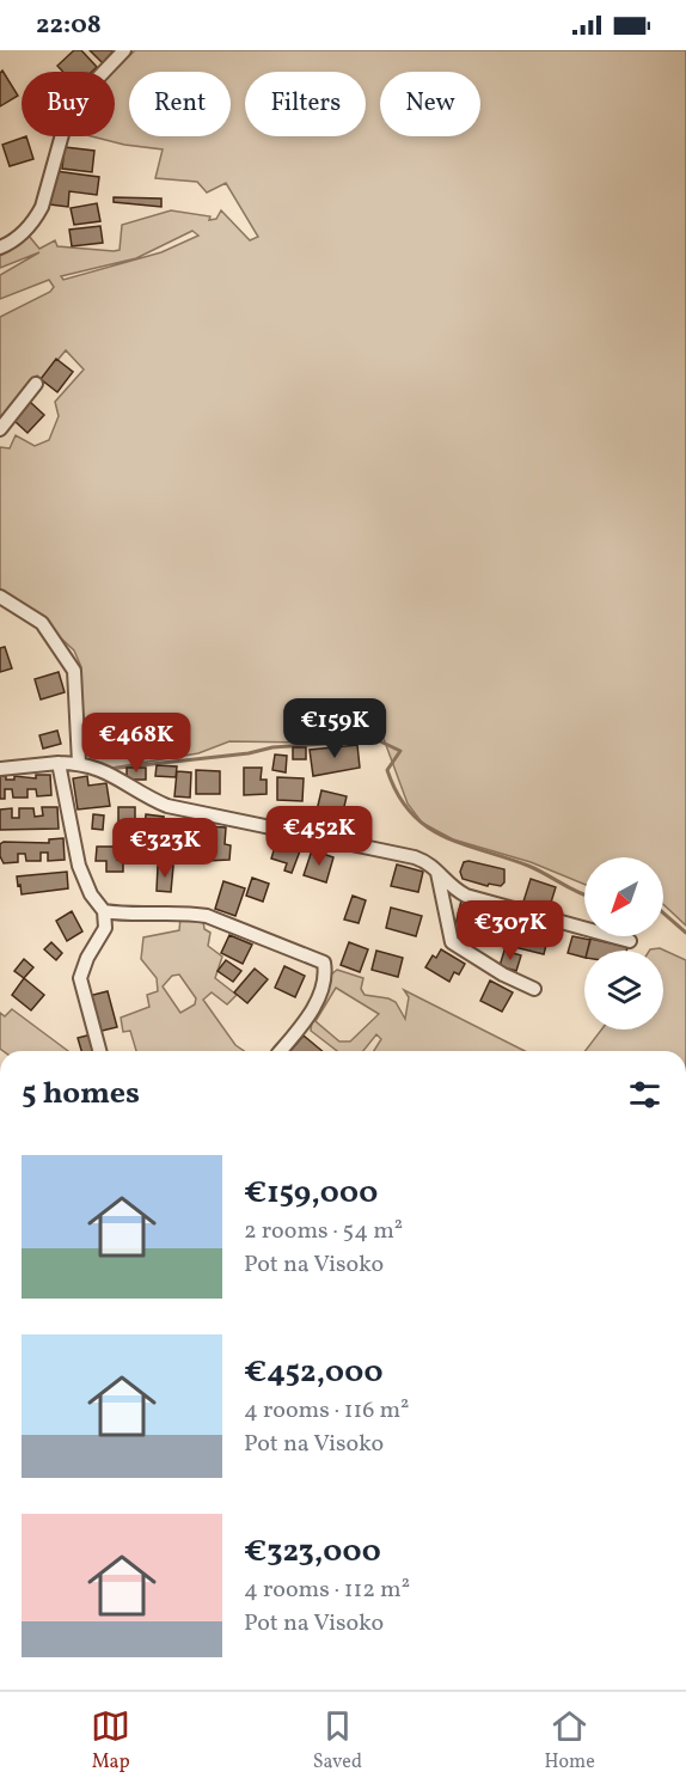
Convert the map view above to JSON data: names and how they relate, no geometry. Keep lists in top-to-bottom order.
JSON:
{
  "north": "bottom left",
  "page": {
    "status": "22:08",
    "chip": [
      "Buy",
      "Rent",
      "Filters",
      "New"
    ],
    "price": [
      "€159K",
      "€468K",
      "€452K",
      "€323K",
      "€307K"
    ],
    "heading": "5 homes",
    "list": [
      {
        "name": "€159,000",
        "note": "2 rooms · 54 m² · Pot na Visoko"
      },
      {
        "name": "€452,000",
        "note": "4 rooms · 116 m² · Pot na Visoko"
      },
      {
        "name": "€323,000",
        "note": "4 rooms · 112 m² · Pot na Visoko"
      }
    ],
    "tabs": ["Map", "Saved", "Home"]
  }
}
